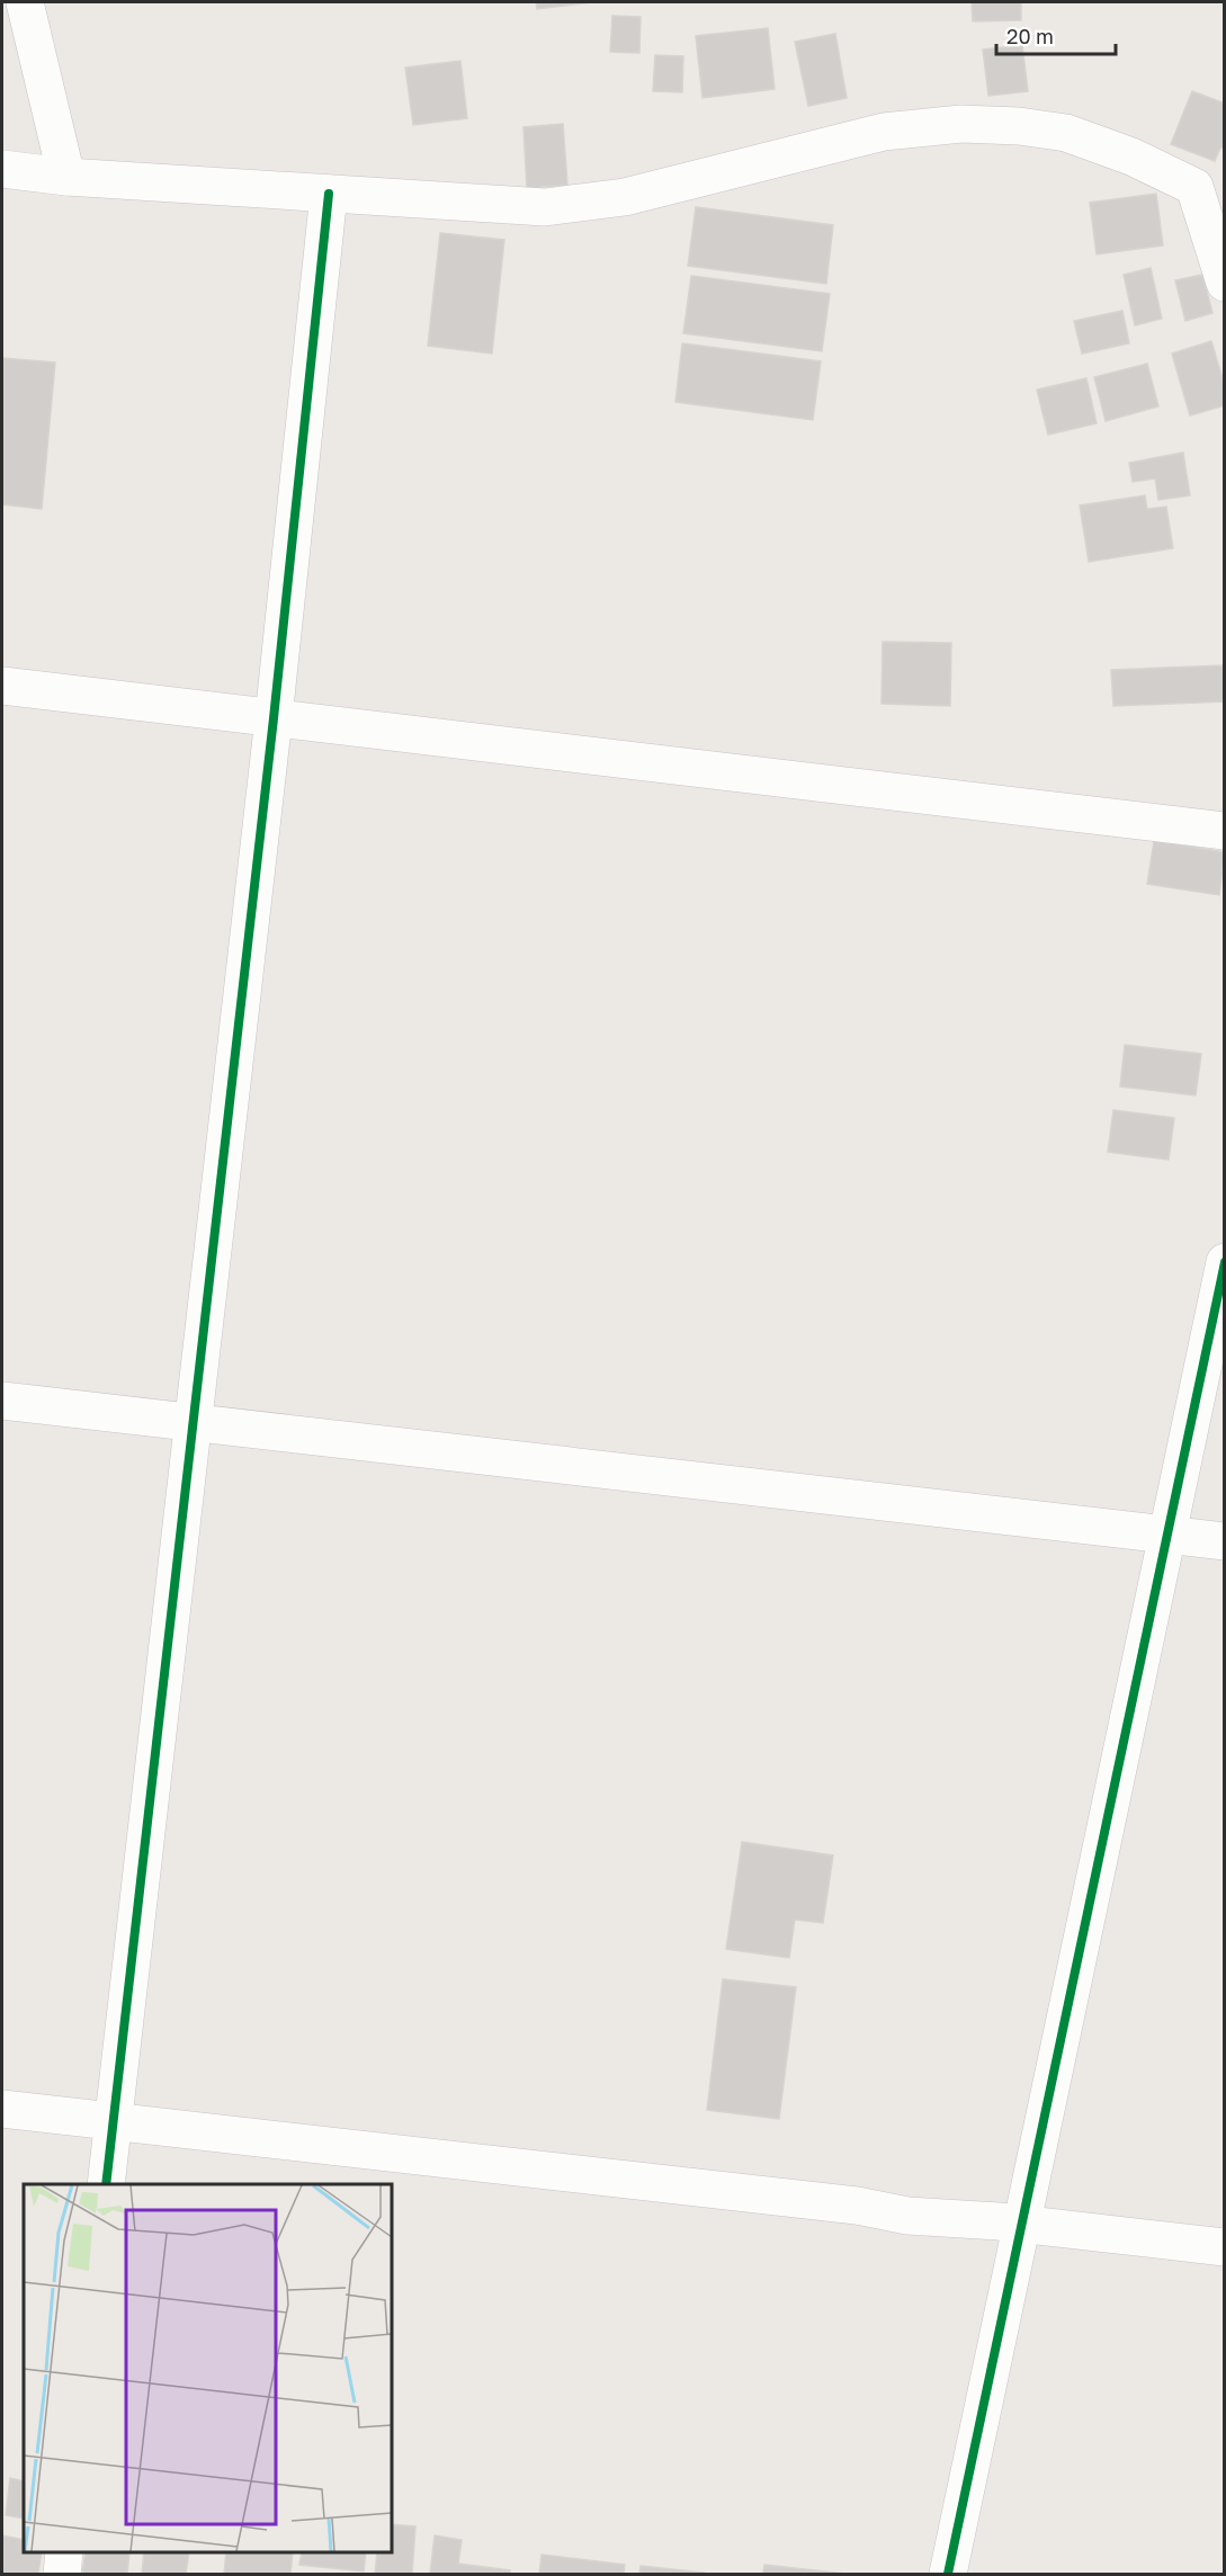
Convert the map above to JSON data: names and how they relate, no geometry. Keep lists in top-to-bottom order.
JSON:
{
  "scale_bar": "20 m"
}
